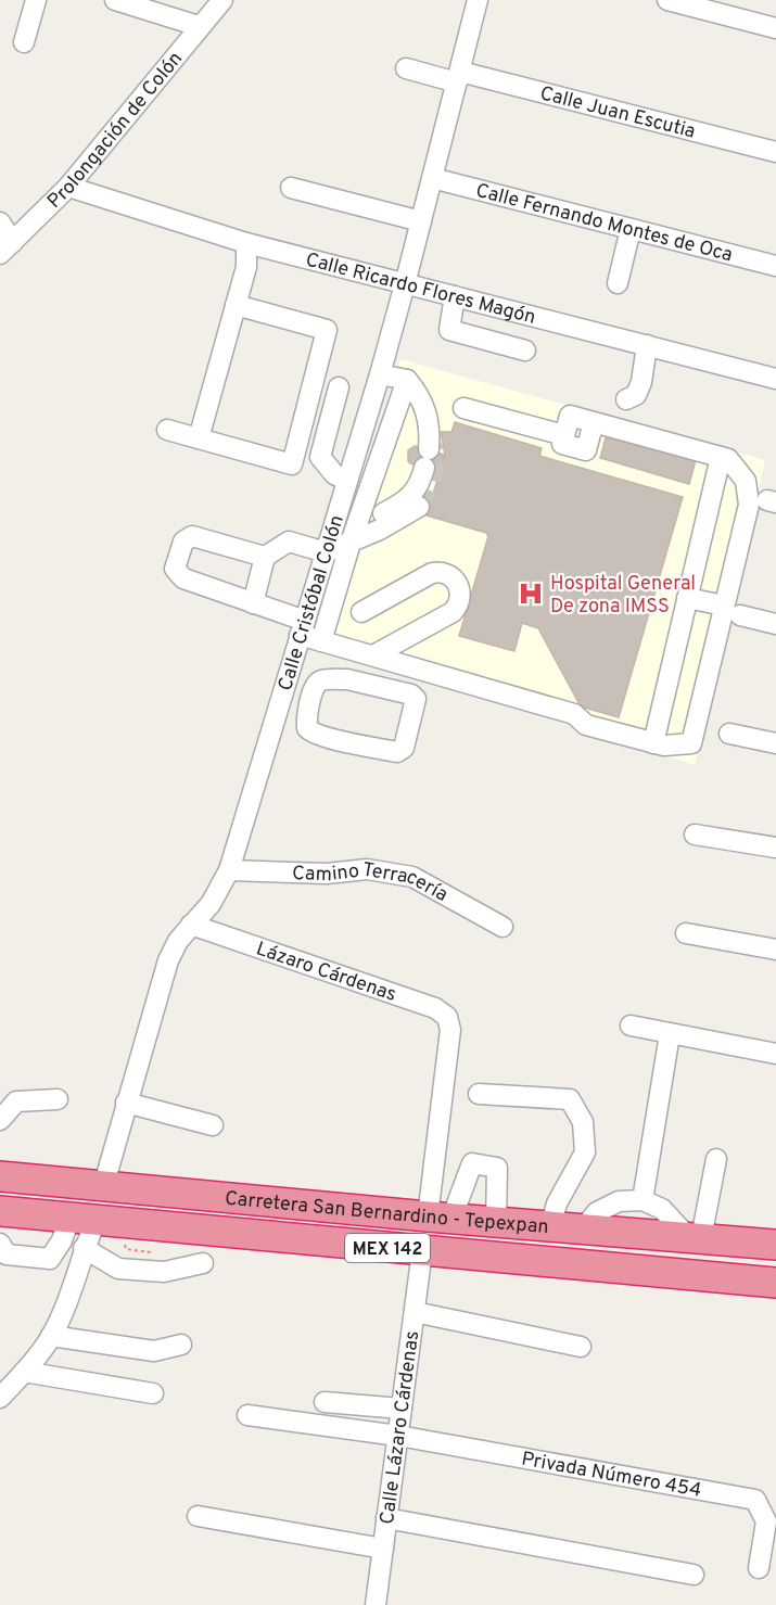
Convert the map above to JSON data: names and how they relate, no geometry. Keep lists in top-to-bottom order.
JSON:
{
  "streets": {
    "highway": ["Carretera San Bernardino - Tepexpan", "MEX 142"],
    "street": [
      "Calle Juan Escutia",
      "Prolongación de Colón",
      "Calle Fernando Montes de Oca",
      "Calle Ricardo Flores Magón",
      "Calle Cristóbal Colón",
      "Camino Terracería",
      "Lázaro Cárdenas",
      "Calle Lázaro Cárdenas",
      "Privada Número 454"
    ]
  },
  "crossings": [
    ["Calle Juan Escutia", "Calle Cristóbal Colón"],
    ["Prolongación de Colón", "Calle Ricardo Flores Magón"],
    ["Calle Fernando Montes de Oca", "Calle Cristóbal Colón"],
    ["Calle Ricardo Flores Magón", "Calle Cristóbal Colón"],
    ["Calle Cristóbal Colón", "Camino Terracería"],
    ["Calle Cristóbal Colón", "Lázaro Cárdenas"],
    ["Calle Cristóbal Colón", "Carretera San Bernardino - Tepexpan"],
    ["Lázaro Cárdenas", "Carretera San Bernardino - Tepexpan"],
    ["Carretera San Bernardino - Tepexpan", "Calle Lázaro Cárdenas"],
    ["Calle Lázaro Cárdenas", "Privada Número 454"]
  ],
  "places": {
    "hospital": ["Hospital General De zona IMSS"]
  }
}
